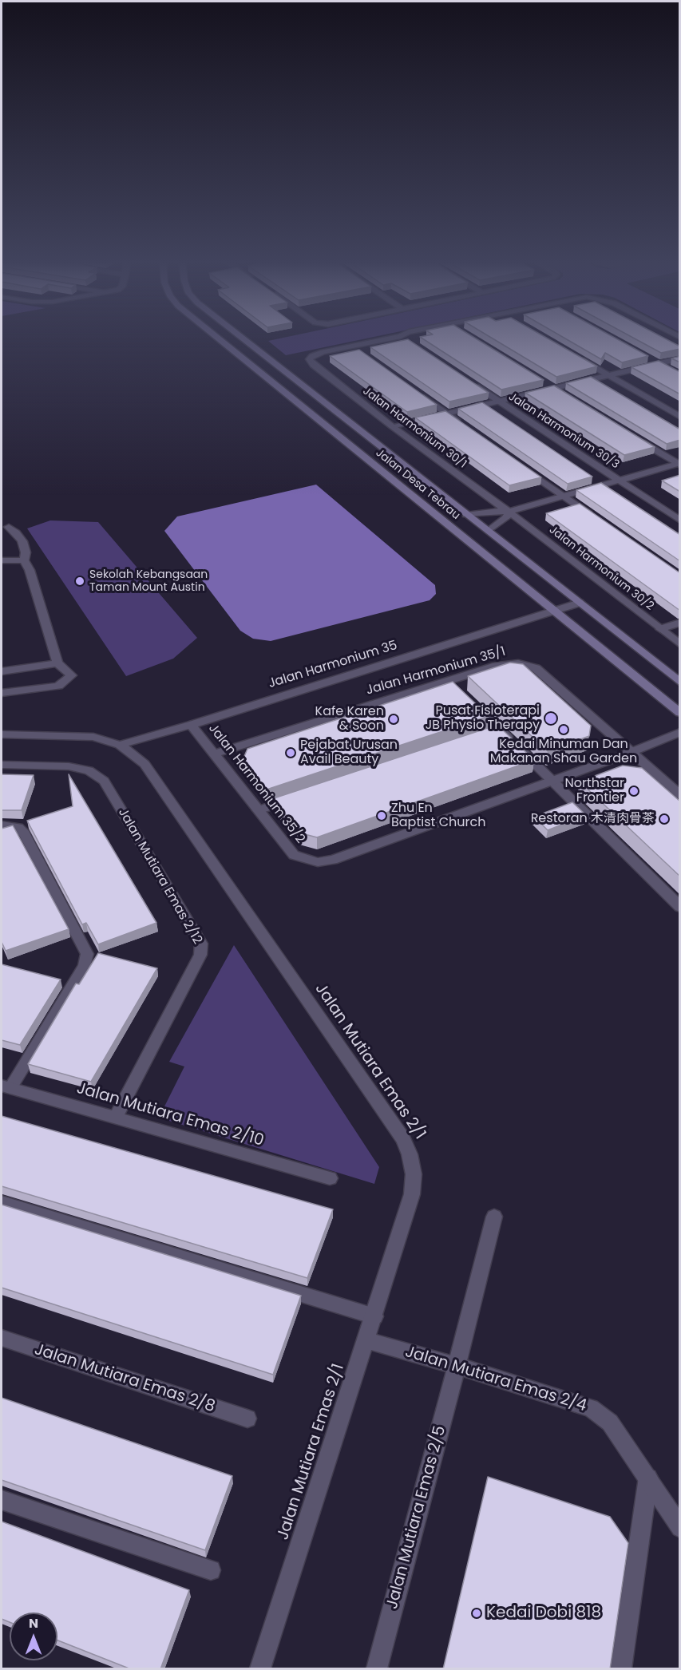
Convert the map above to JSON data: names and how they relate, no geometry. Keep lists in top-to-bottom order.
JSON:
{
  "streets": {
    "street": [
      "Jalan Harmonium 30/1",
      "Jalan Harmonium 30/3",
      "Jalan Desa Tebrau",
      "Jalan Harmonium 30/2",
      "Jalan Harmonium 35",
      "Jalan Harmonium 35/1",
      "Jalan Harmonium 35/2",
      "Jalan Mutiara Emas 2/12",
      "Jalan Mutiara Emas 2/1",
      "Jalan Mutiara Emas 2/10",
      "Jalan Mutiara Emas 2/8",
      "Jalan Mutiara Emas 2/4",
      "Jalan Mutiara Emas 2/5"
    ]
  },
  "crossings": [
    ["Jalan Harmonium 30/1", "Jalan Harmonium 30/2"],
    ["Jalan Desa Tebrau", "Jalan Harmonium 35"],
    ["Jalan Harmonium 35", "Jalan Harmonium 35/2"],
    ["Jalan Harmonium 35", "Jalan Mutiara Emas 2/1"],
    ["Jalan Harmonium 35/1", "Jalan Harmonium 35/2"],
    ["Jalan Mutiara Emas 2/12", "Jalan Mutiara Emas 2/10"],
    ["Jalan Mutiara Emas 2/1", "Jalan Mutiara Emas 2/4"],
    ["Jalan Mutiara Emas 2/4", "Jalan Mutiara Emas 2/5"]
  ],
  "places": [
    "Sekolah Kebangsaan Taman Mount Austin",
    "Pusat Fisioterapi JB Physio Therapy",
    "Kafe Karen & Soon",
    "Kedai Minuman Dan Makanan Shau Garden",
    "Pejabat Urusan Avail Beauty",
    "Northstar Frontier",
    "Zhu En Baptist Church",
    "Restoran 木清肉骨茶",
    "Kedai Dobi 818"
  ],
  "north": "top"
}
